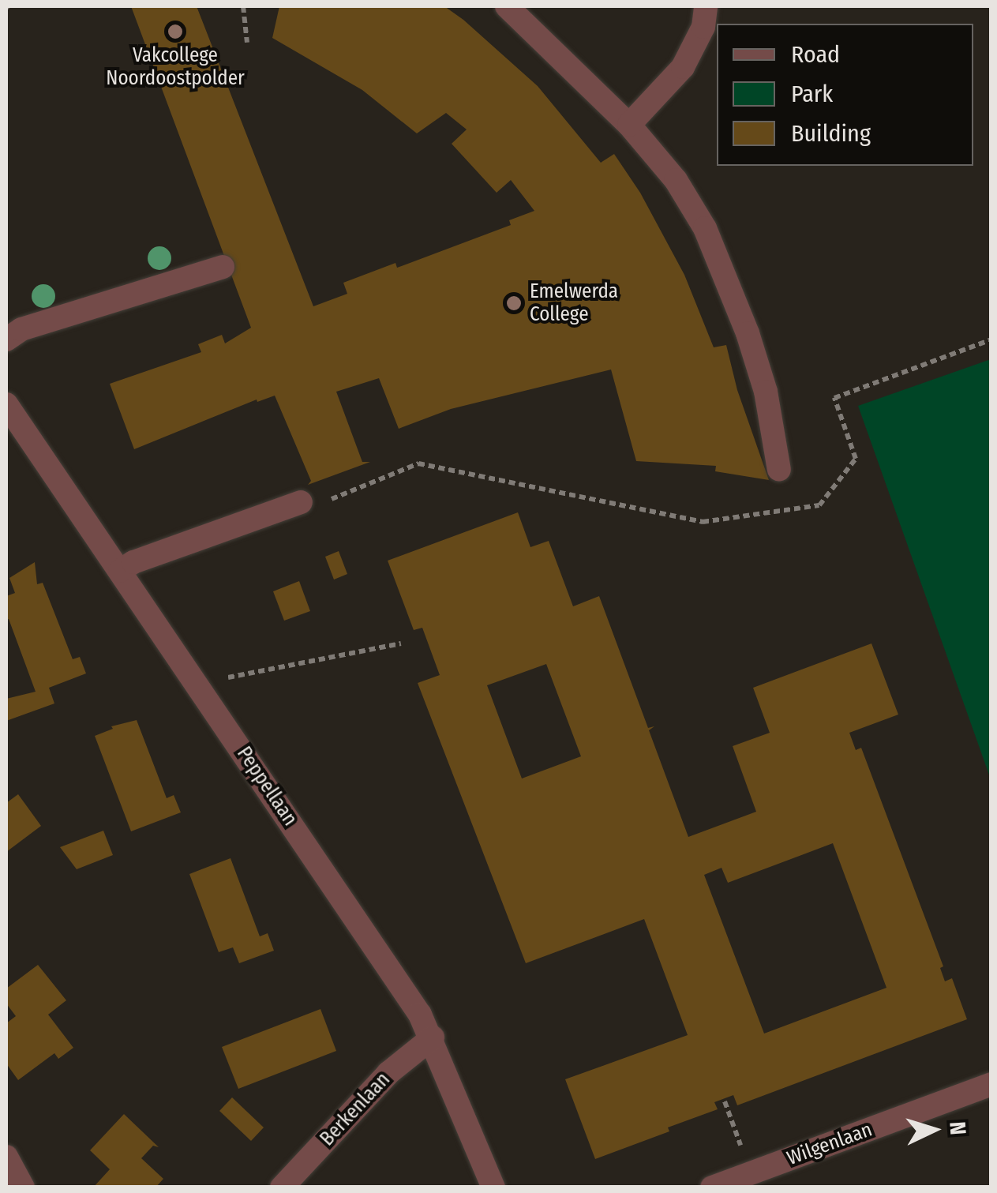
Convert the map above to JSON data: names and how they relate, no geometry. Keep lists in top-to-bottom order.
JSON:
{
  "streets": {
    "street": ["Peppellaan", "Berkenlaan", "Wilgenlaan"]
  },
  "crossings": [
    ["Peppellaan", "Berkenlaan"]
  ],
  "places": ["Vakcollege Noordoostpolder", "Emelwerda College"],
  "legend": ["Road", "Park", "Building"],
  "north": "right"
}
